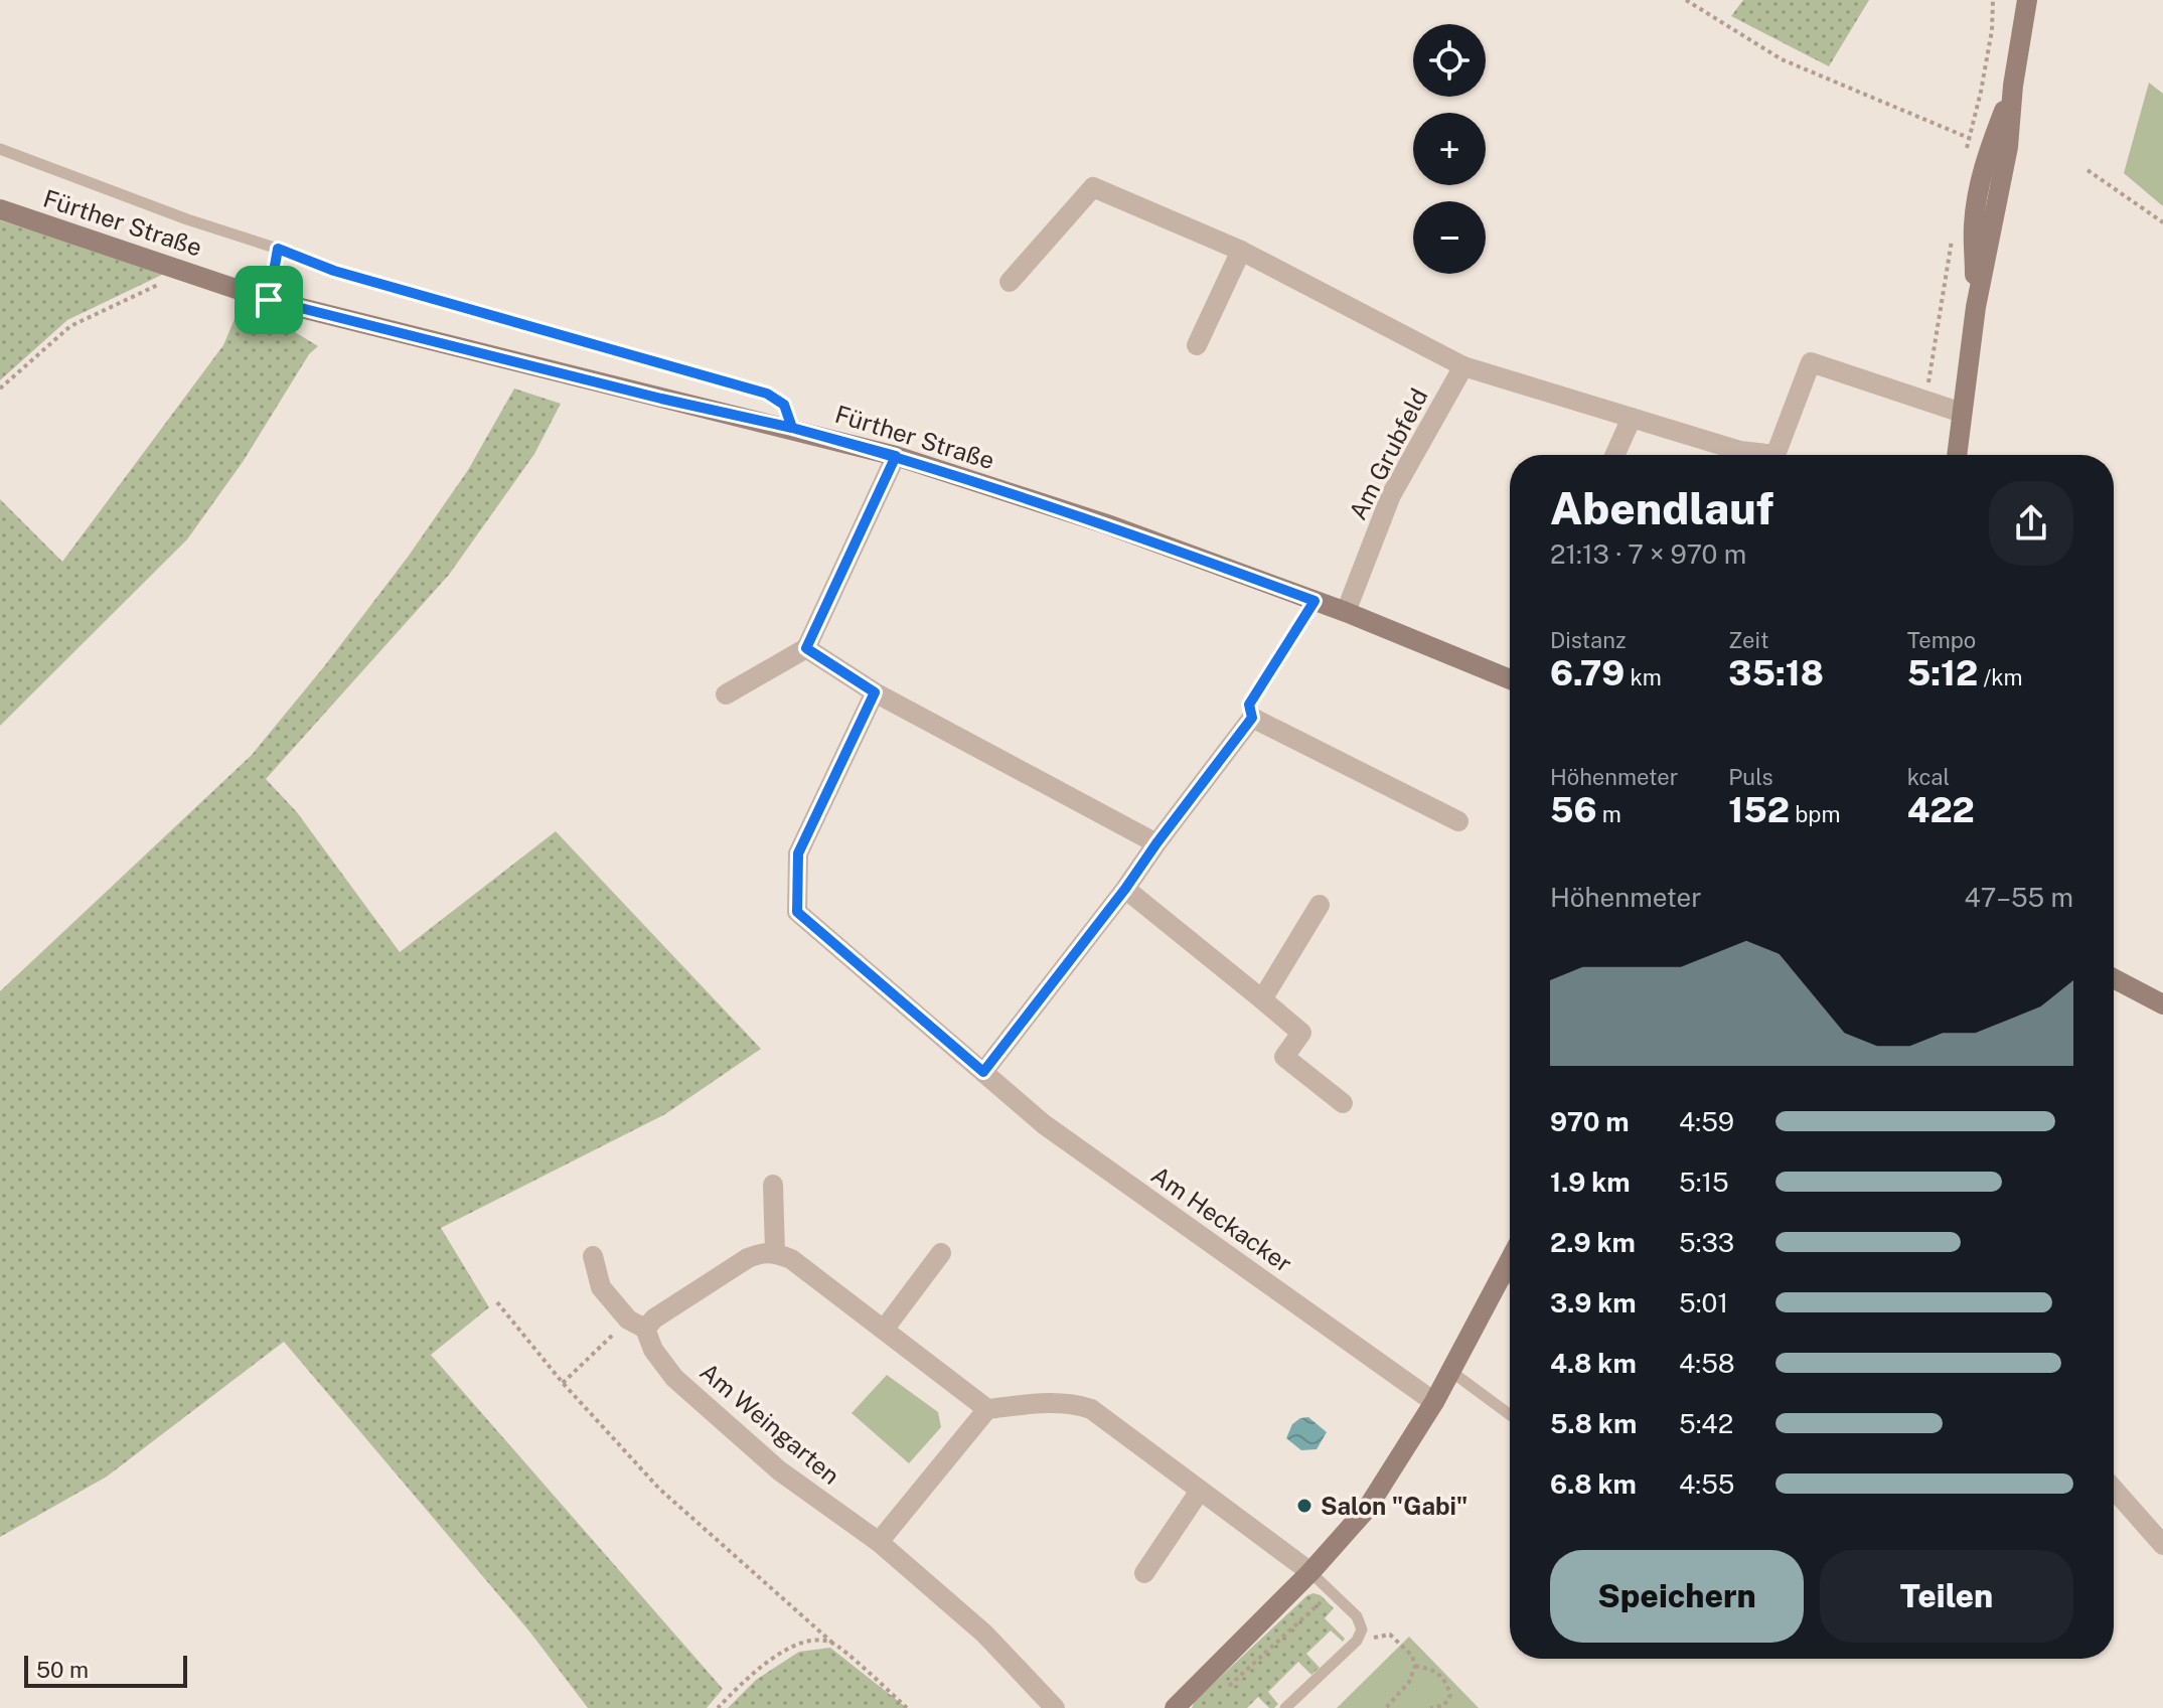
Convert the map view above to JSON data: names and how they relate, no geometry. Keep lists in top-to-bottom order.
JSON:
{
  "streets": {
    "street": [
      "Fürther Straße",
      "Am Grubfeld",
      "Am Heckacker",
      "Am Weingarten"
    ]
  },
  "crossings": [
    ["Fürther Straße", "Am Grubfeld"]
  ],
  "places": ["Salon \"Gabi\""],
  "scale_bar": "50 m",
  "page": {
    "map_buttons": ["+", "−"],
    "heading": ["Abendlauf", "21:13 · 7 × 970 m"],
    "stats": [
      ["Distanz", "6.79 km"],
      ["Zeit", "35:18"],
      ["Tempo", "5:12 /km"],
      ["Höhenmeter", "56 m"],
      ["Puls", "152 bpm"],
      ["kcal", "422"]
    ],
    "chart": ["Höhenmeter", "47–55 m"],
    "list": [
      {
        "name": "970 m",
        "note": "4:59"
      },
      {
        "name": "1.9 km",
        "note": "5:15"
      },
      {
        "name": "2.9 km",
        "note": "5:33"
      },
      {
        "name": "3.9 km",
        "note": "5:01"
      },
      {
        "name": "4.8 km",
        "note": "4:58"
      },
      {
        "name": "5.8 km",
        "note": "5:42"
      },
      {
        "name": "6.8 km",
        "note": "4:55"
      }
    ],
    "buttons": ["Speichern", "Teilen"],
    "scale": "50 m"
  }
}
